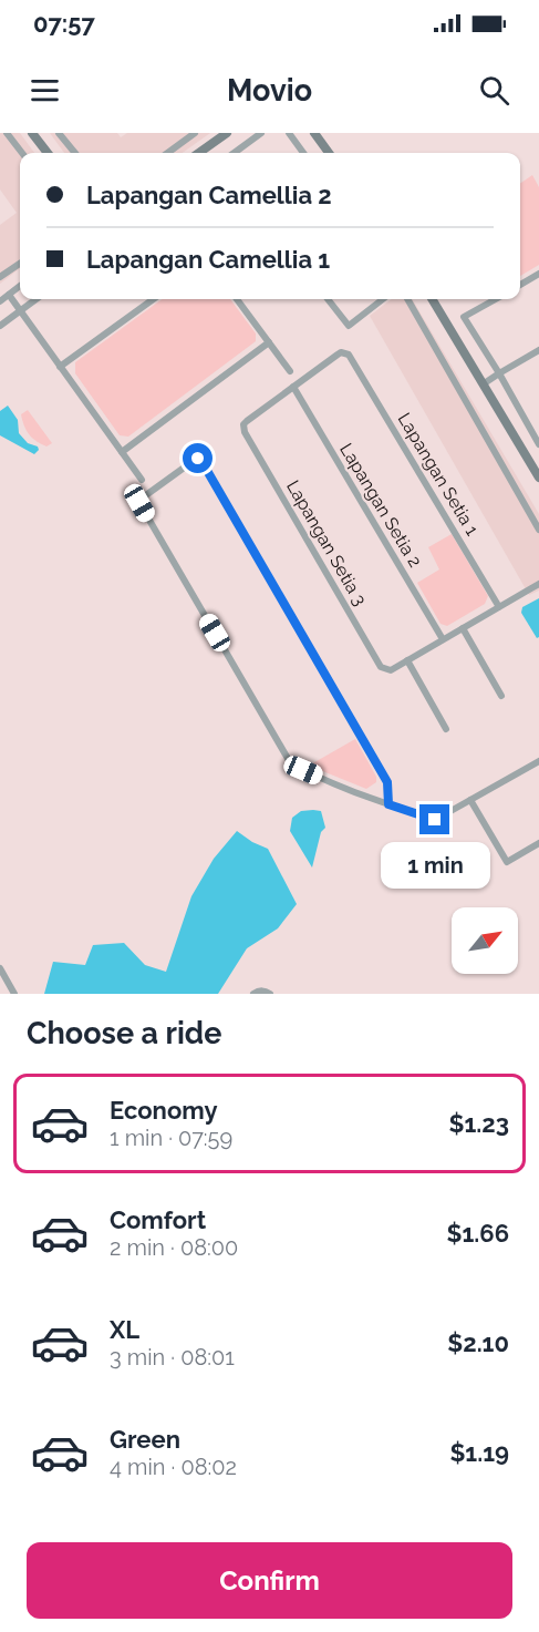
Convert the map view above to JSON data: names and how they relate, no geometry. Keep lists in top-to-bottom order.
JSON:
{
  "streets": {
    "street": ["Lapangan Setia 1", "Lapangan Setia 2", "Lapangan Setia 3"]
  },
  "crossings": [
    ["Lapangan Setia 1", "Lapangan Setia 2"],
    ["Lapangan Setia 1", "Lapangan Setia 3"],
    ["Lapangan Setia 2", "Lapangan Setia 3"]
  ],
  "north": "top right",
  "page": {
    "status": "07:57",
    "header": "Movio",
    "banner": ["Lapangan Camellia 2", "Lapangan Camellia 1"],
    "bubble": "1 min",
    "heading": "Choose a ride",
    "list": [
      {
        "name": "Economy",
        "note": "1 min · 07:59",
        "value": "$1.23"
      },
      {
        "name": "Comfort",
        "note": "2 min · 08:00",
        "value": "$1.66"
      },
      {
        "name": "XL",
        "note": "3 min · 08:01",
        "value": "$2.10"
      },
      {
        "name": "Green",
        "note": "4 min · 08:02",
        "value": "$1.19"
      }
    ],
    "buttons": "Confirm"
  }
}
